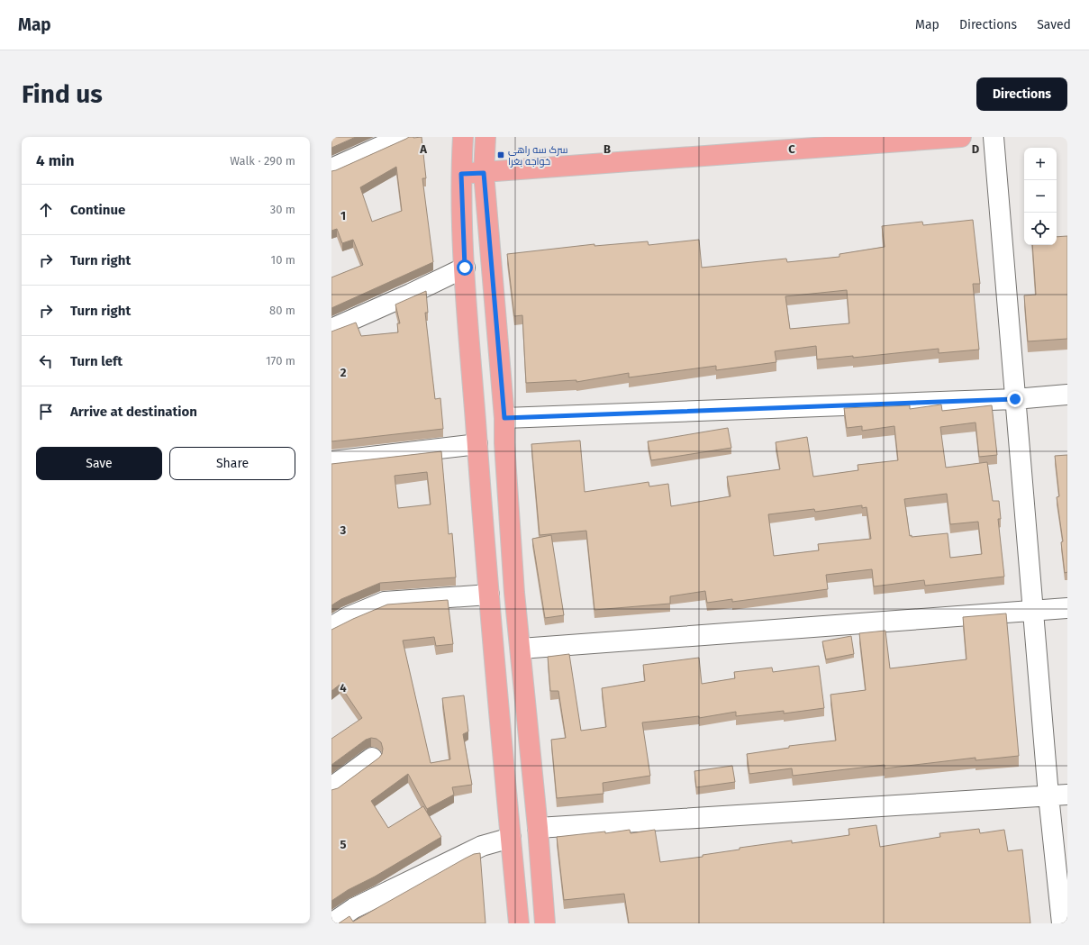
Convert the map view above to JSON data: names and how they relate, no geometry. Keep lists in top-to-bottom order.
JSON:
{
  "places": {
    "transit": ["سرک سه راهی خواجه بغرا"]
  },
  "page": {
    "header": "Map",
    "nav": ["Map", "Directions", "Saved"],
    "buttons": [
      "Directions",
      ["Save", "Share"]
    ],
    "title": "Find us",
    "heading": ["4 min", "Walk · 290 m"],
    "map_buttons": ["+", "−"],
    "list": [
      ["Continue", "30 m"],
      ["Turn right", "10 m"],
      ["Turn right", "80 m"],
      ["Turn left", "170 m"],
      "Arrive at destination"
    ]
  },
  "grid": {
    "columns": [
      "A",
      "B",
      "C",
      "D"
    ],
    "rows": [
      "1",
      "2",
      "3",
      "4",
      "5"
    ]
  }
}
